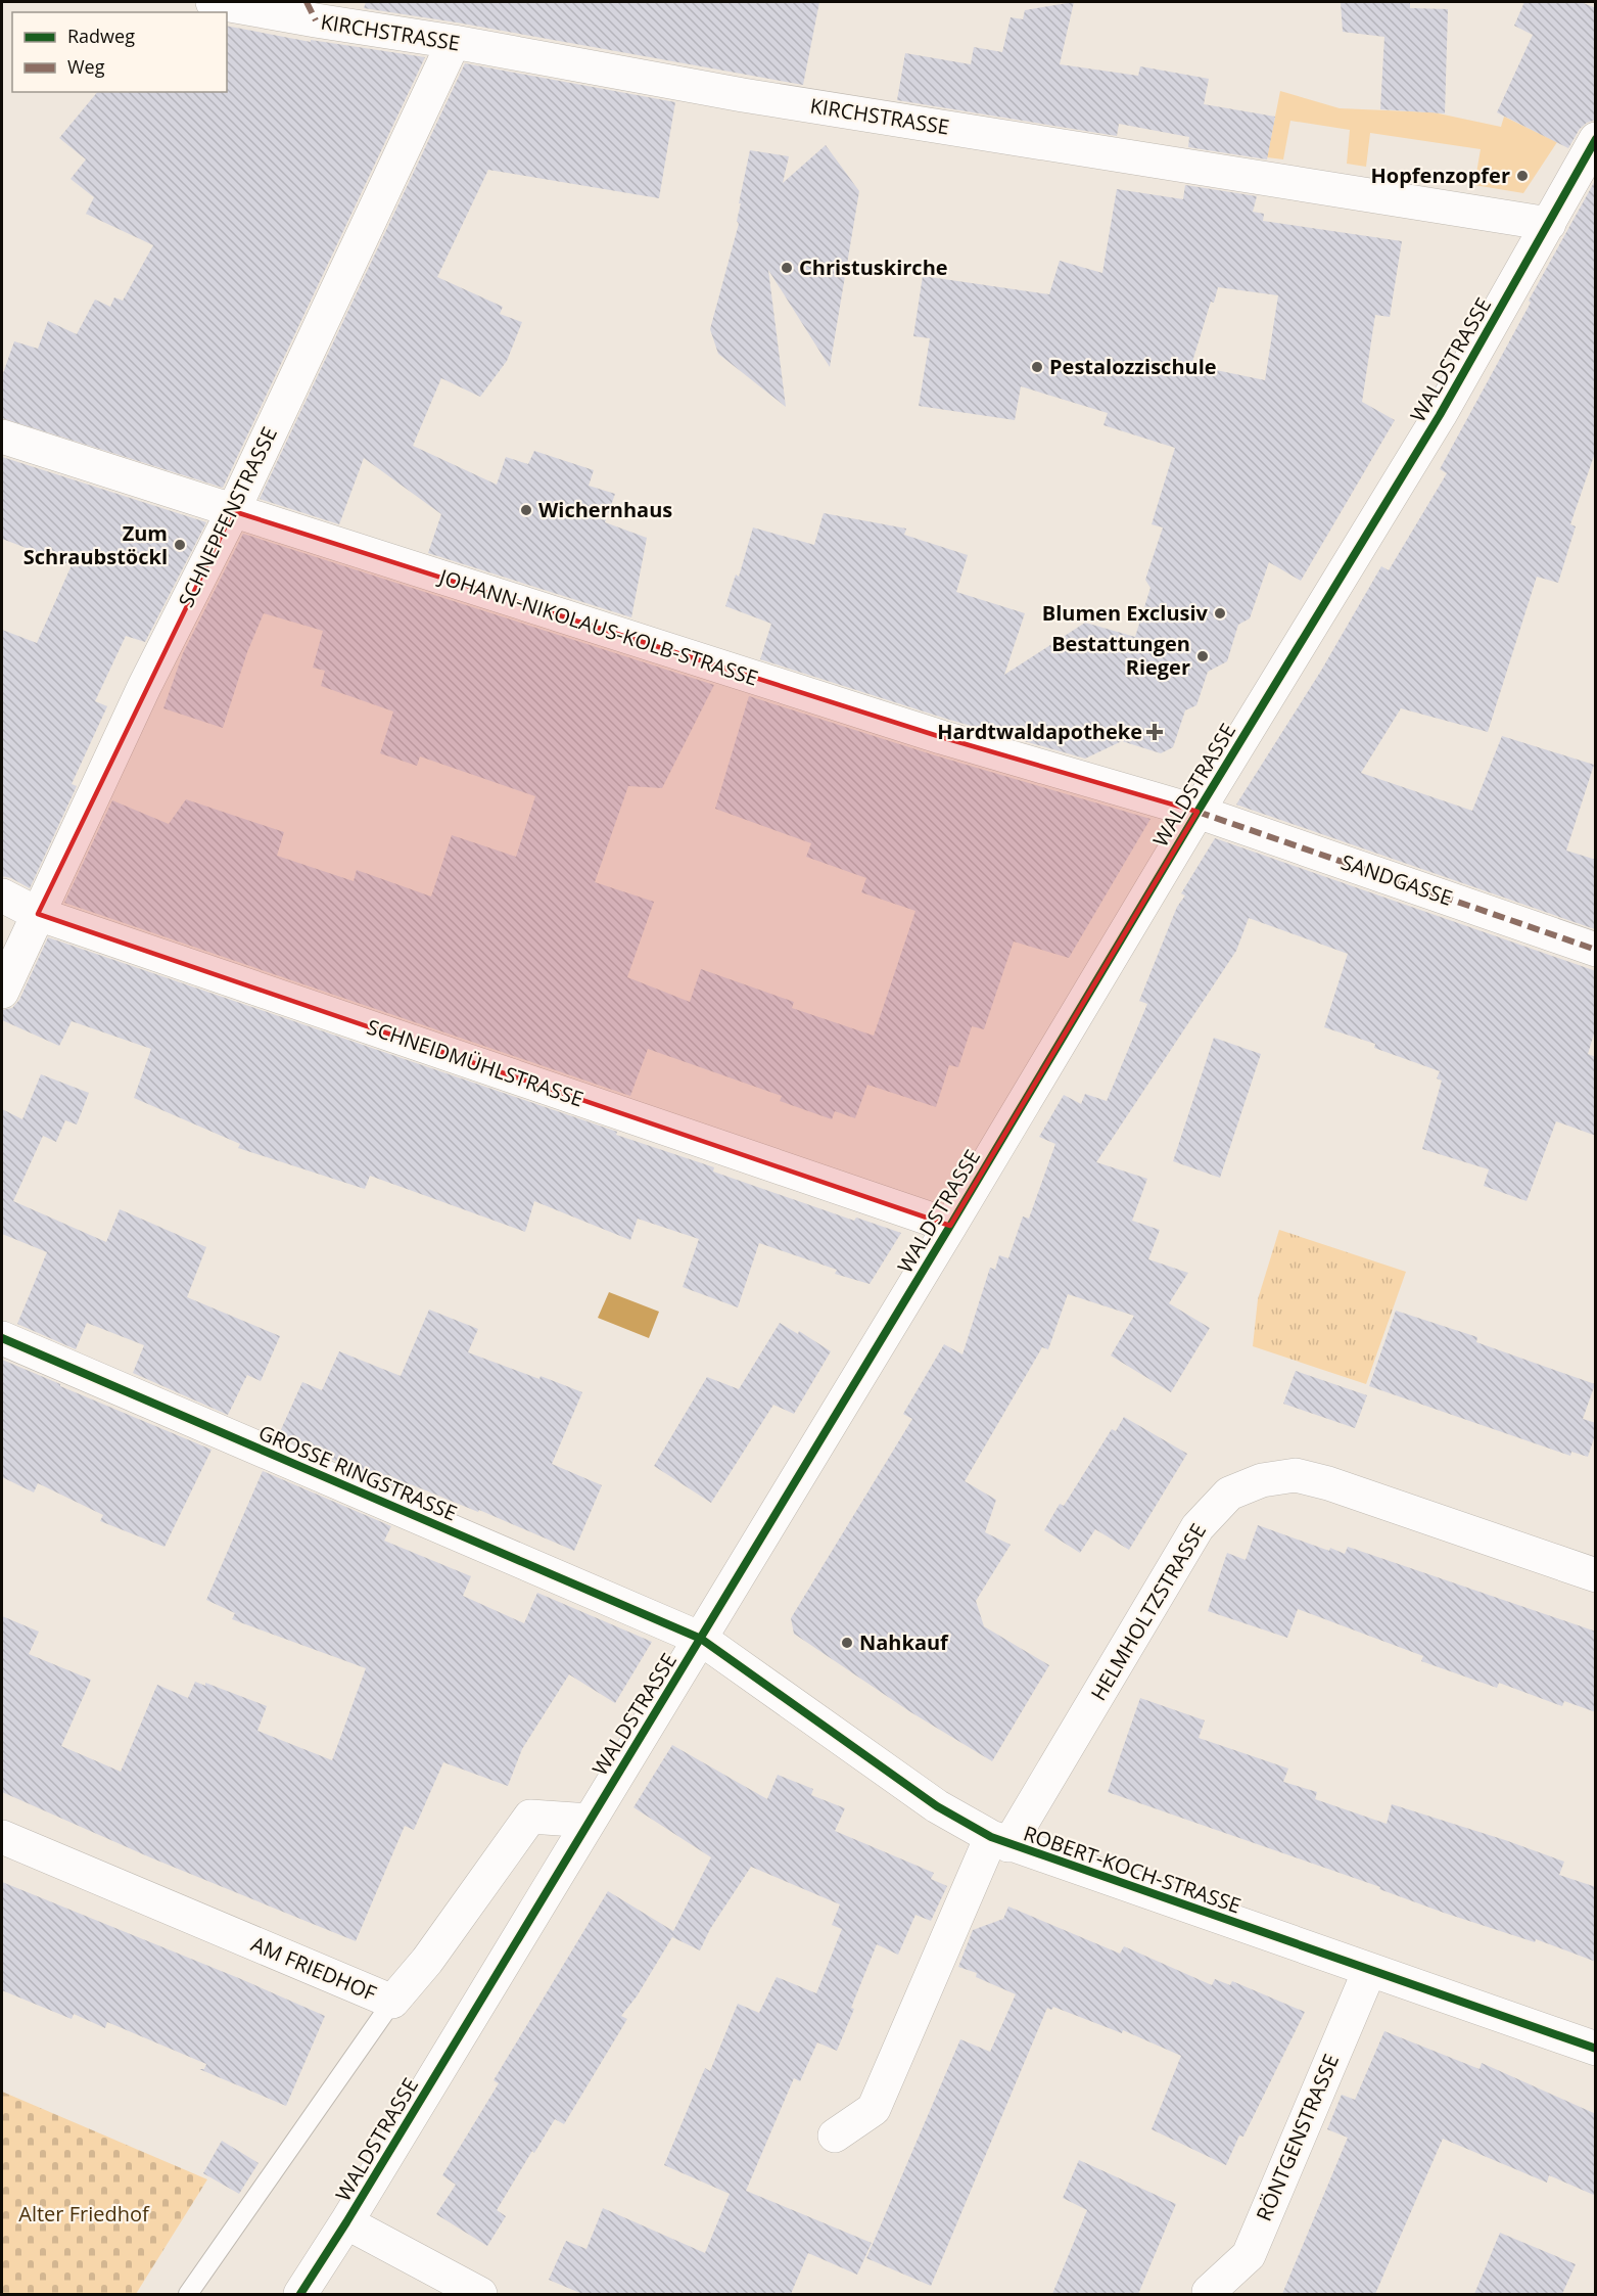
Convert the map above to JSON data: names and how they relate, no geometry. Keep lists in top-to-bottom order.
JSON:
{
  "streets": {
    "street": [
      "KIRCHSTRASSE",
      "WALDSTRASSE",
      "SCHNEPFENSTRASSE",
      "JOHANN-NIKOLAUS-KOLB-STRASSE",
      "SANDGASSE",
      "SCHNEIDMÜHLSTRASSE",
      "GROSSE RINGSTRASSE",
      "HELMHOLTZSTRASSE",
      "ROBERT-KOCH-STRASSE",
      "AM FRIEDHOF",
      "RÖNTGENSTRASSE"
    ]
  },
  "crossings": [
    ["KIRCHSTRASSE", "WALDSTRASSE"],
    ["KIRCHSTRASSE", "SCHNEPFENSTRASSE"],
    ["WALDSTRASSE", "JOHANN-NIKOLAUS-KOLB-STRASSE"],
    ["WALDSTRASSE", "SANDGASSE"],
    ["WALDSTRASSE", "SCHNEIDMÜHLSTRASSE"],
    ["WALDSTRASSE", "GROSSE RINGSTRASSE"],
    ["WALDSTRASSE", "ROBERT-KOCH-STRASSE"],
    ["WALDSTRASSE", "AM FRIEDHOF"],
    ["SCHNEPFENSTRASSE", "JOHANN-NIKOLAUS-KOLB-STRASSE"],
    ["SCHNEPFENSTRASSE", "SCHNEIDMÜHLSTRASSE"],
    ["JOHANN-NIKOLAUS-KOLB-STRASSE", "SANDGASSE"],
    ["GROSSE RINGSTRASSE", "ROBERT-KOCH-STRASSE"],
    ["HELMHOLTZSTRASSE", "ROBERT-KOCH-STRASSE"],
    ["ROBERT-KOCH-STRASSE", "RÖNTGENSTRASSE"]
  ],
  "parks": ["Alter Friedhof"],
  "places": {
    "other": [
      "Hopfenzopfer",
      "Christuskirche",
      "Pestalozzischule",
      "Wichernhaus",
      "Zum Schraubstöckl",
      "Blumen Exclusiv",
      "Bestattungen Rieger",
      "Nahkauf"
    ],
    "health": ["Hardtwaldapotheke"]
  },
  "legend": ["Radweg", "Weg"]
}
